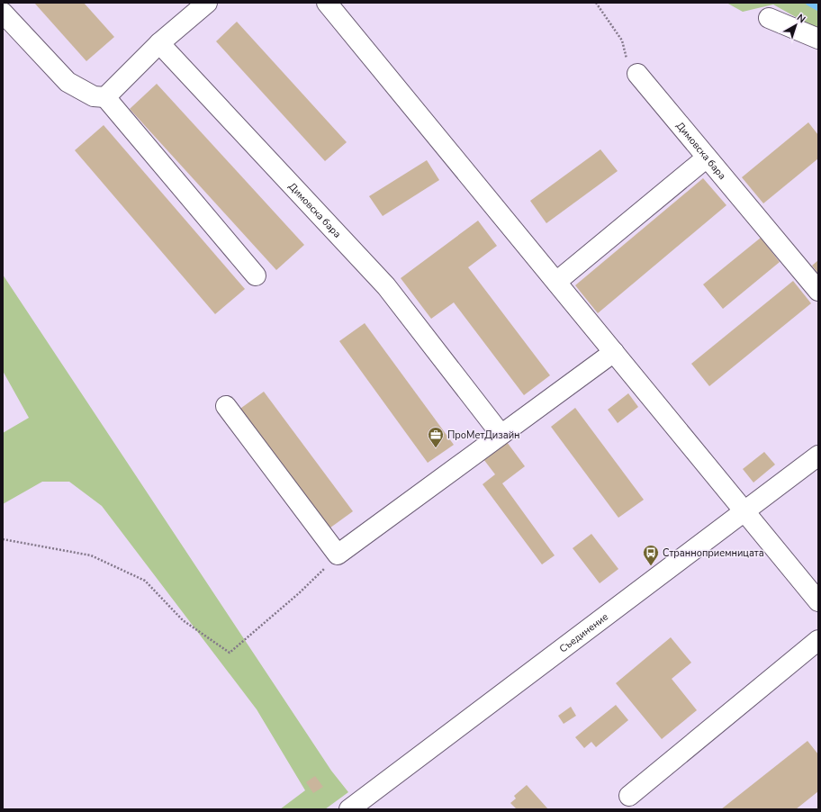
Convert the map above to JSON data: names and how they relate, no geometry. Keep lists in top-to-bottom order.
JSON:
{
  "streets": {
    "street": ["Димовска бара", "Съединение"]
  },
  "places": {
    "office": ["ПроМетДизайн"],
    "bus stop": ["Странноприемницата"]
  },
  "north": "top right"
}
